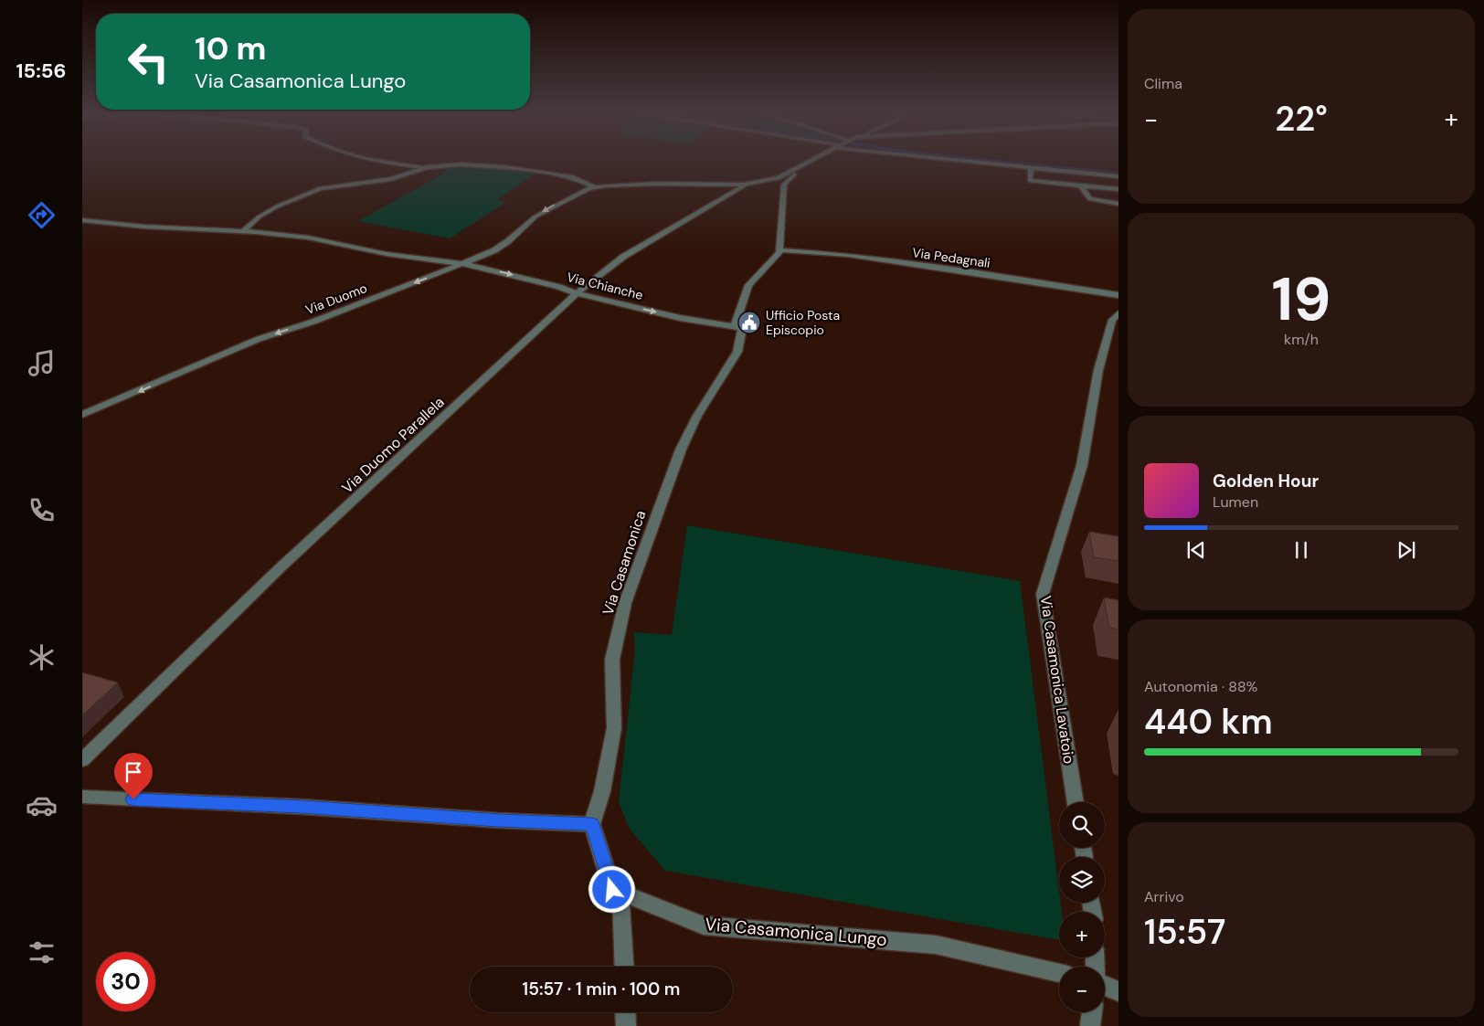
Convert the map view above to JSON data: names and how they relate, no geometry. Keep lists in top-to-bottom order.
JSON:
{
  "streets": {
    "street": [
      "Via Pedagnali",
      "Via Chianche",
      "Via Duomo",
      "Via Duomo Parallela",
      "Via Casamonica",
      "Via Casamonica Lavatoio",
      "Via Casamonica Lungo"
    ]
  },
  "crossings": [
    ["Via Pedagnali", "Via Casamonica"],
    ["Via Chianche", "Via Duomo"],
    ["Via Chianche", "Via Duomo Parallela"],
    ["Via Chianche", "Via Casamonica"],
    ["Via Casamonica", "Via Casamonica Lungo"]
  ],
  "one_way": ["Via Chianche", "Via Duomo"],
  "places": {
    "public building": ["Ufficio Posta Episcopio"]
  },
  "page": {
    "tabs": "15:56",
    "tile": [
      "Clima",
      ["19", "km/h"],
      ["Autonomia · 88%", "440 km"],
      ["Arrivo", "15:57"]
    ],
    "turn": ["10 m", "Via Casamonica Lungo"],
    "heat": ["−", "22°", "+"],
    "song": ["Golden Hour", "Lumen"],
    "map_buttons": ["+", "−"],
    "limit": "30",
    "trip": "15:57 · 1 min · 100 m"
  }
}
